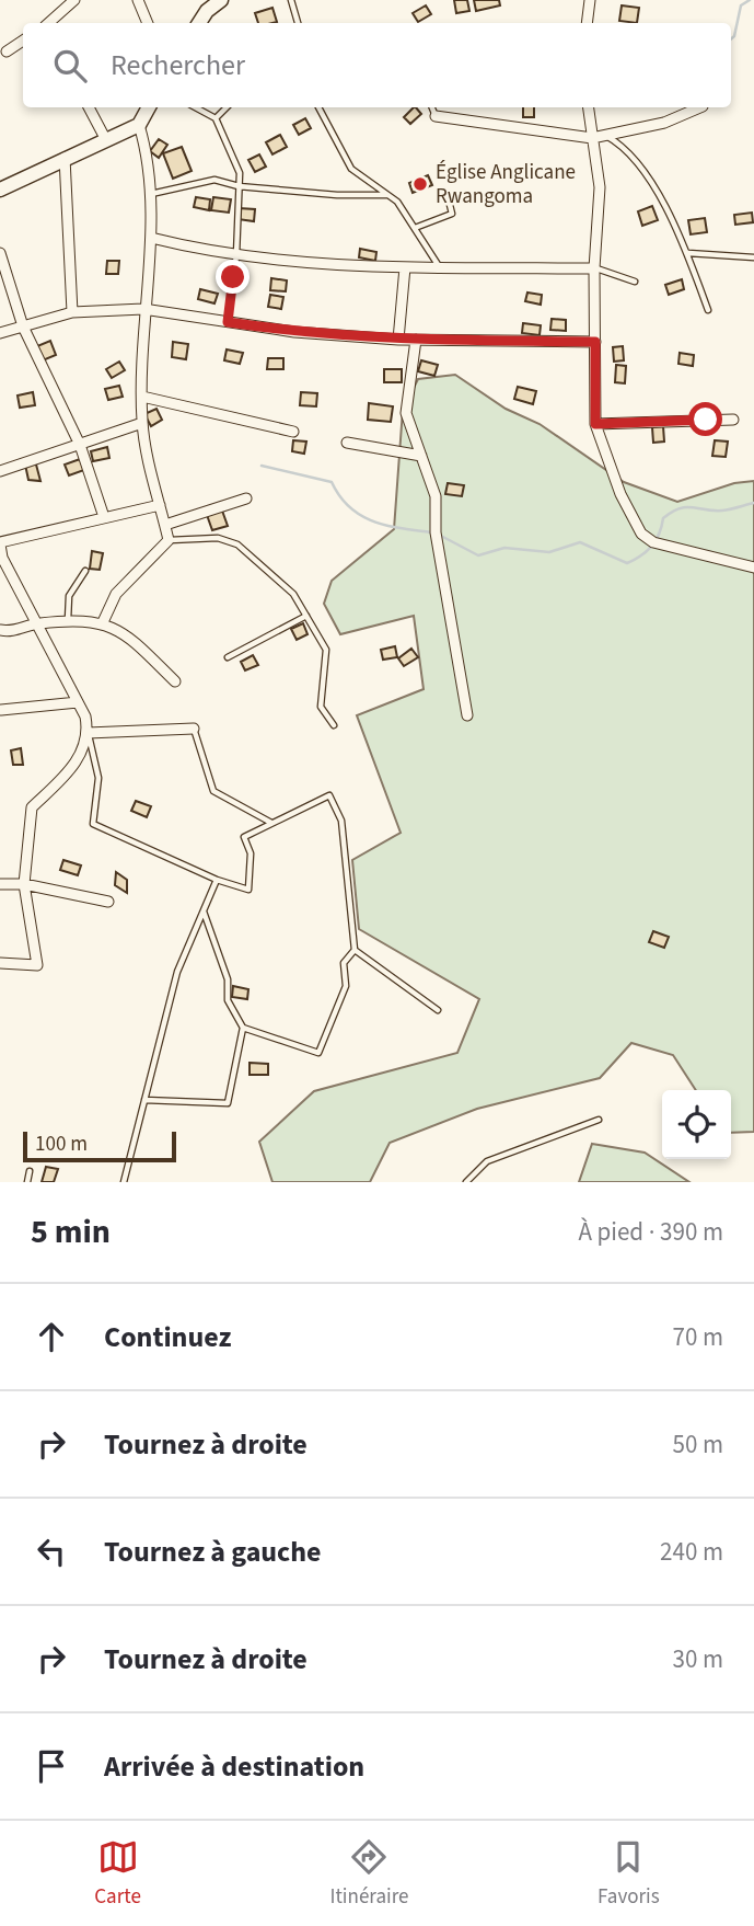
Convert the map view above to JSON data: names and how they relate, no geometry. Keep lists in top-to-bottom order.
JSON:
{
  "places": ["Église Anglicane Rwangoma"],
  "scale_bar": "100 m",
  "page": {
    "search": "Rechercher",
    "scale": "100 m",
    "heading": ["5 min", "À pied · 390 m"],
    "list": [
      ["Continuez", "70 m"],
      ["Tournez à droite", "50 m"],
      ["Tournez à gauche", "240 m"],
      ["Tournez à droite", "30 m"],
      "Arrivée à destination"
    ],
    "nav": ["Carte", "Itinéraire", "Favoris"]
  }
}
